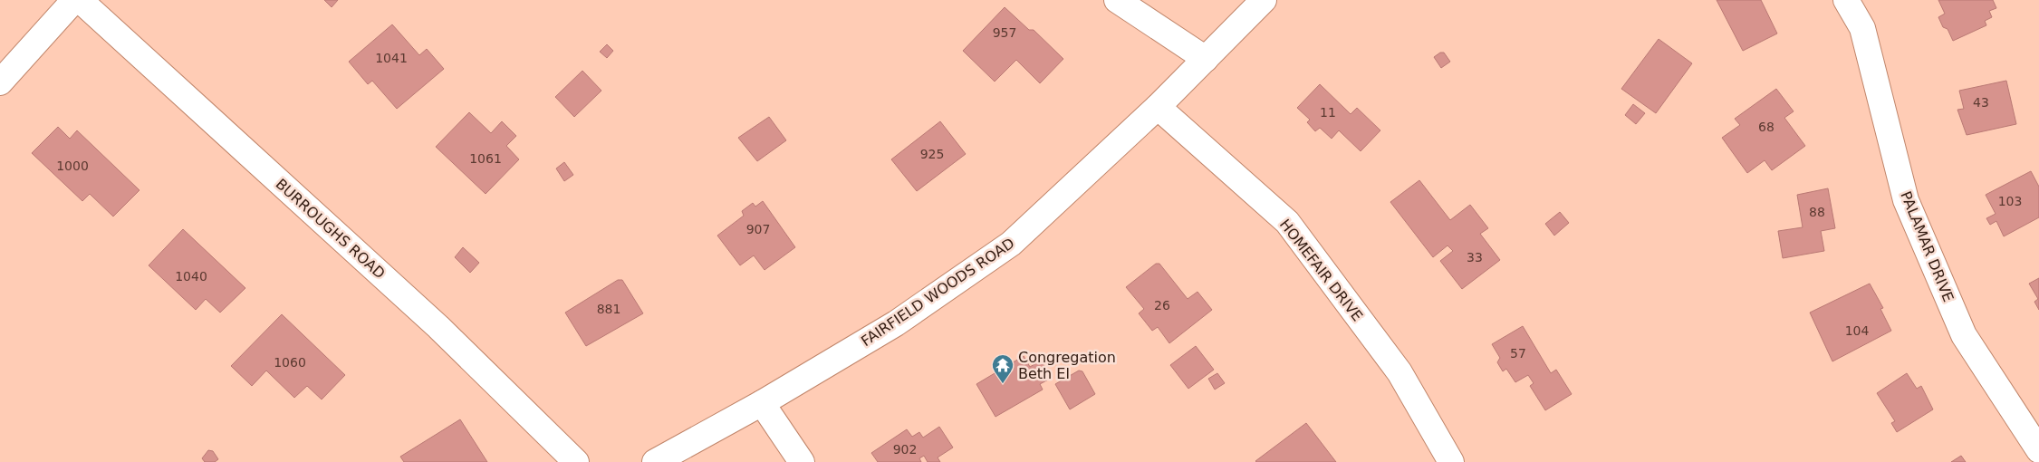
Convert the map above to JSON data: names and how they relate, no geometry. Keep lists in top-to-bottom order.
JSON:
{
  "streets": {
    "street": [
      "BURROUGHS ROAD",
      "PALAMAR DRIVE",
      "HOMEFAIR DRIVE",
      "FAIRFIELD WOODS ROAD"
    ]
  },
  "crossings": [
    ["HOMEFAIR DRIVE", "FAIRFIELD WOODS ROAD"]
  ],
  "places": {
    "temple": ["Congregation Beth El"]
  },
  "house_numbers": [
    "957",
    "1041",
    "43",
    "11",
    "68",
    "925",
    "1061",
    "1000",
    "103",
    "88",
    "907",
    "33",
    "1040",
    "26",
    "881",
    "104",
    "57",
    "1060",
    "902"
  ]
}
